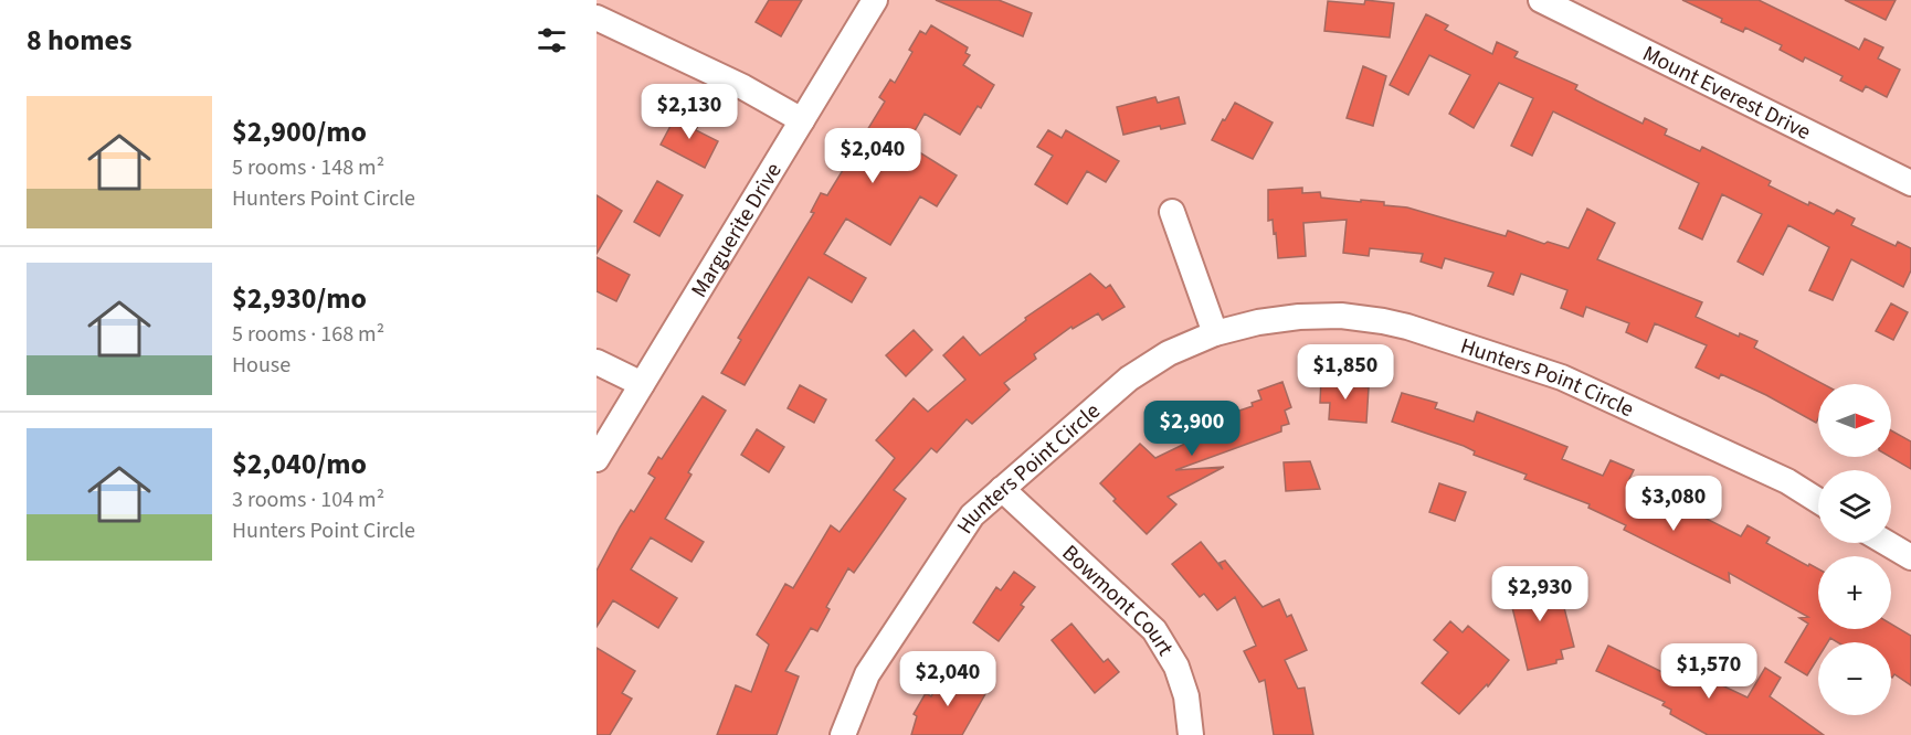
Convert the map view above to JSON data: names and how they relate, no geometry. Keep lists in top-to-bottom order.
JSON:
{
  "streets": {
    "street": [
      "Mount Everest Drive",
      "Marguerite Drive",
      "Hunters Point Circle",
      "Bowmont Court"
    ]
  },
  "crossings": [
    ["Hunters Point Circle", "Bowmont Court"]
  ],
  "north": "right",
  "page": {
    "heading": "8 homes",
    "list": [
      {
        "name": "$2,900/mo",
        "note": "5 rooms · 148 m² · Hunters Point Circle"
      },
      {
        "name": "$2,930/mo",
        "note": "5 rooms · 168 m² · House"
      },
      {
        "name": "$2,040/mo",
        "note": "3 rooms · 104 m² · Hunters Point Circle"
      }
    ],
    "price": [
      "$2,130",
      "$2,040",
      "$1,850",
      "$2,900",
      "$3,080",
      "$2,930",
      "$1,570",
      "$2,040"
    ],
    "map_buttons": ["+", "−"]
  }
}
